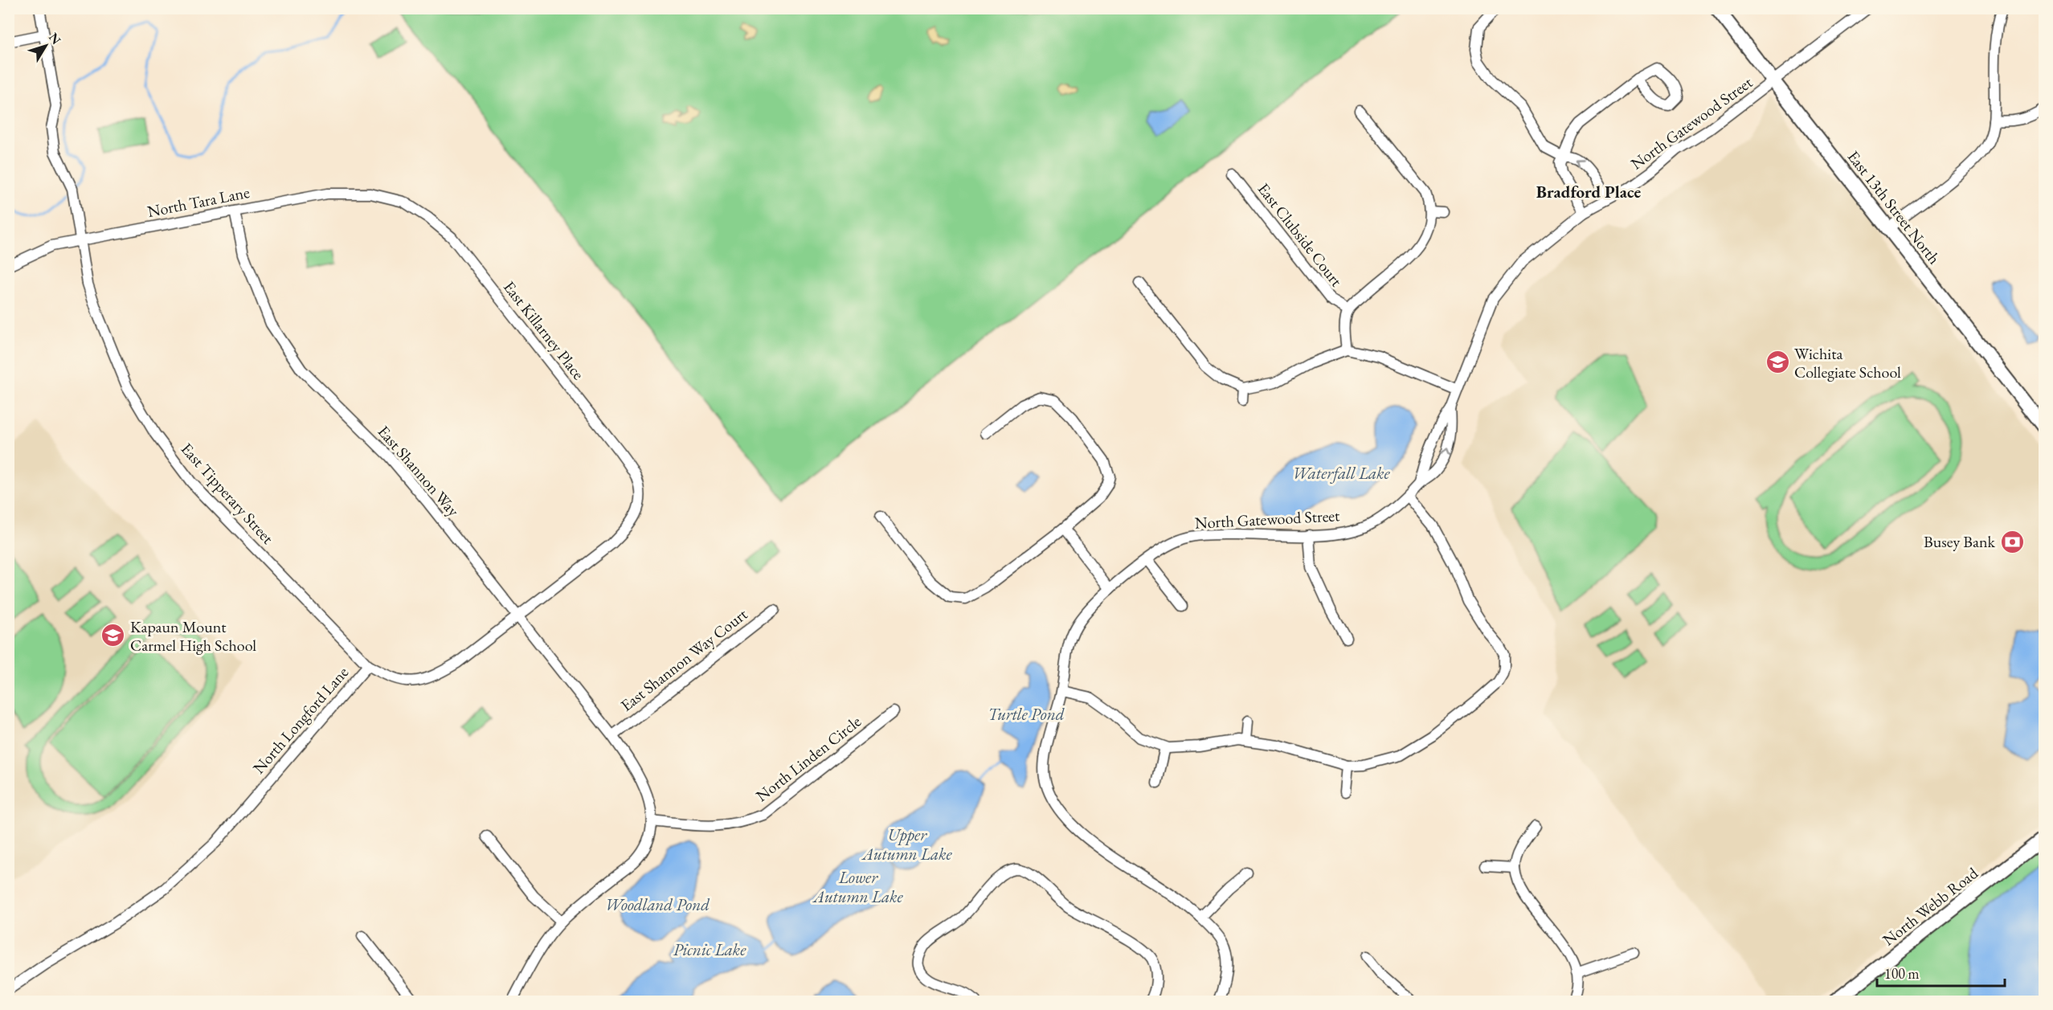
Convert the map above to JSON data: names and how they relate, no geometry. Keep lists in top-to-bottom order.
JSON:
{
  "streets": {
    "main road": ["East 13th Street North", "North Webb Road"],
    "street": [
      "North Gatewood Street",
      "North Tara Lane",
      "East Clubside Court",
      "East Killarney Place",
      "East Shannon Way",
      "East Tipperary Street",
      "East Shannon Way Court",
      "North Longford Lane",
      "North Linden Circle"
    ]
  },
  "crossings": [
    ["North Gatewood Street", "East 13th Street North"],
    ["North Tara Lane", "East Killarney Place"],
    ["North Tara Lane", "East Shannon Way"],
    ["North Tara Lane", "East Tipperary Street"],
    ["East Killarney Place", "North Longford Lane"],
    ["East Shannon Way", "East Shannon Way Court"],
    ["East Shannon Way", "North Longford Lane"],
    ["East Shannon Way", "North Linden Circle"],
    ["East Tipperary Street", "North Longford Lane"]
  ],
  "districts": ["Bradford Place"],
  "water": [
    "Waterfall Lake",
    "Turtle Pond",
    "Upper Autumn Lake",
    "Lower Autumn Lake",
    "Woodland Pond",
    "Picnic Lake"
  ],
  "places": {
    "school or university": ["Wichita Collegiate School", "Kapaun Mount Carmel High School"],
    "bank": ["Busey Bank"]
  },
  "scale_bar": "100 m",
  "north": "top right"
}
